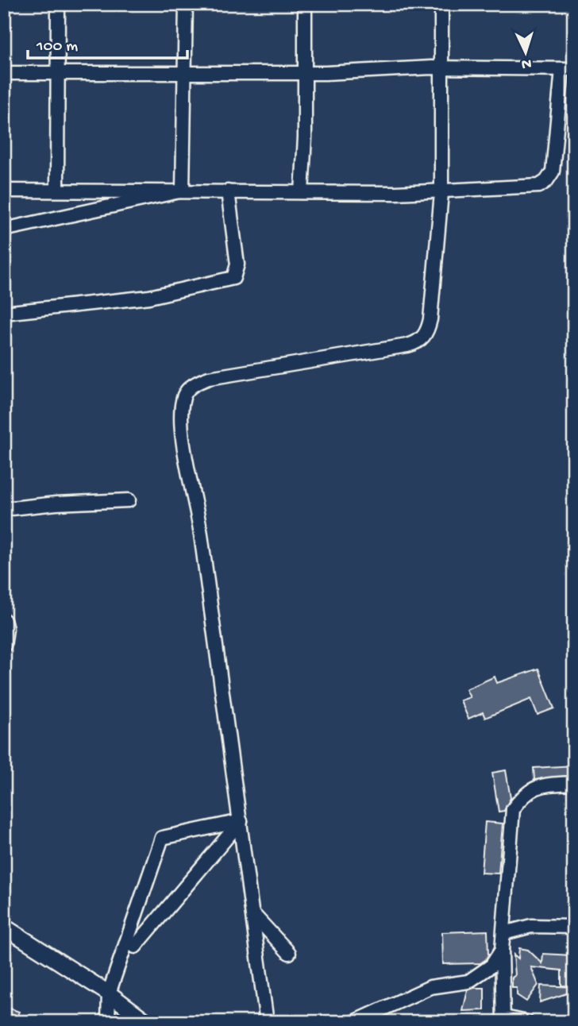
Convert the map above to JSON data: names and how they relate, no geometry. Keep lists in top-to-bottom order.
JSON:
{
  "scale_bar": "100 m",
  "north": "bottom"
}
